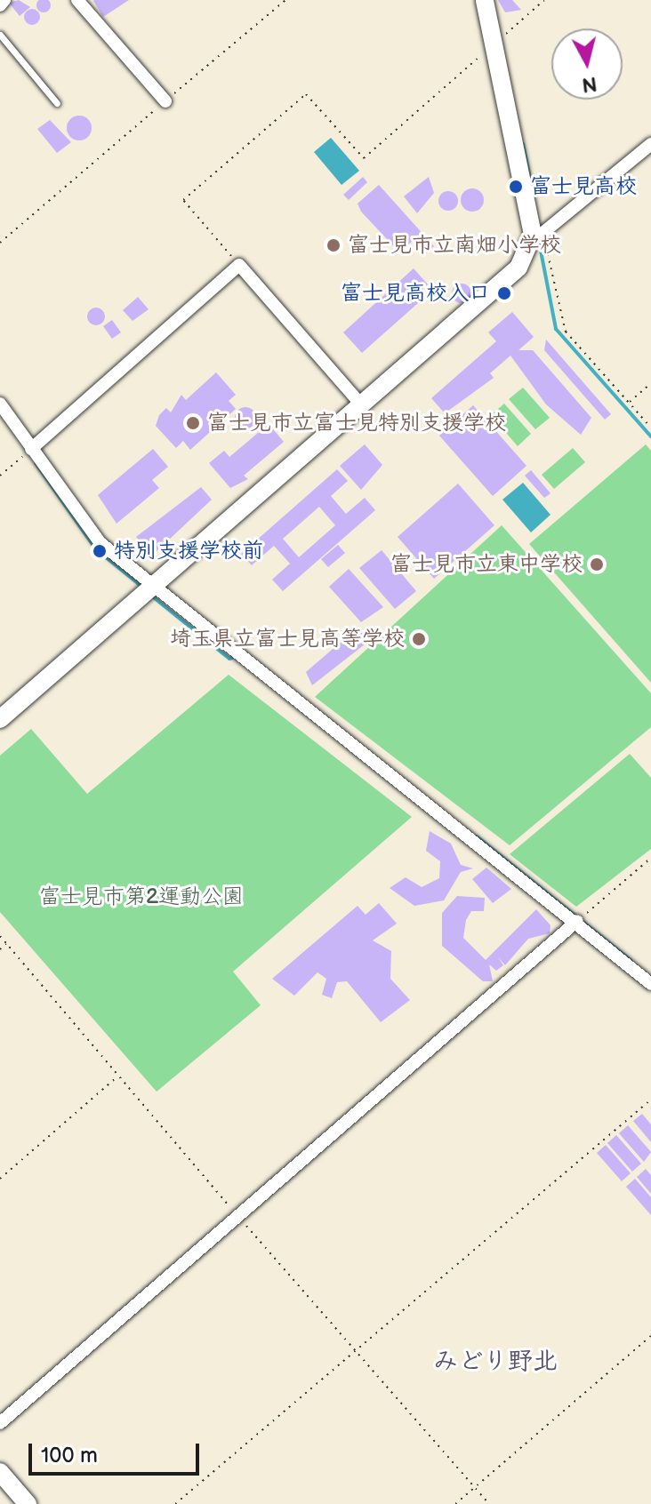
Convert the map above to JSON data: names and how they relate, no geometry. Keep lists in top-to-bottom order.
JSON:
{
  "districts": ["みどり野北"],
  "parks": ["富士見市第2運動公園"],
  "places": [
    "富士見高校",
    "富士見市立南畑小学校",
    "富士見高校入口",
    "富士見市立富士見特別支援学校",
    "特別支援学校前",
    "富士見市立東中学校",
    "埼玉県立富士見高等学校"
  ],
  "scale_bar": "100 m",
  "north": "bottom"
}
